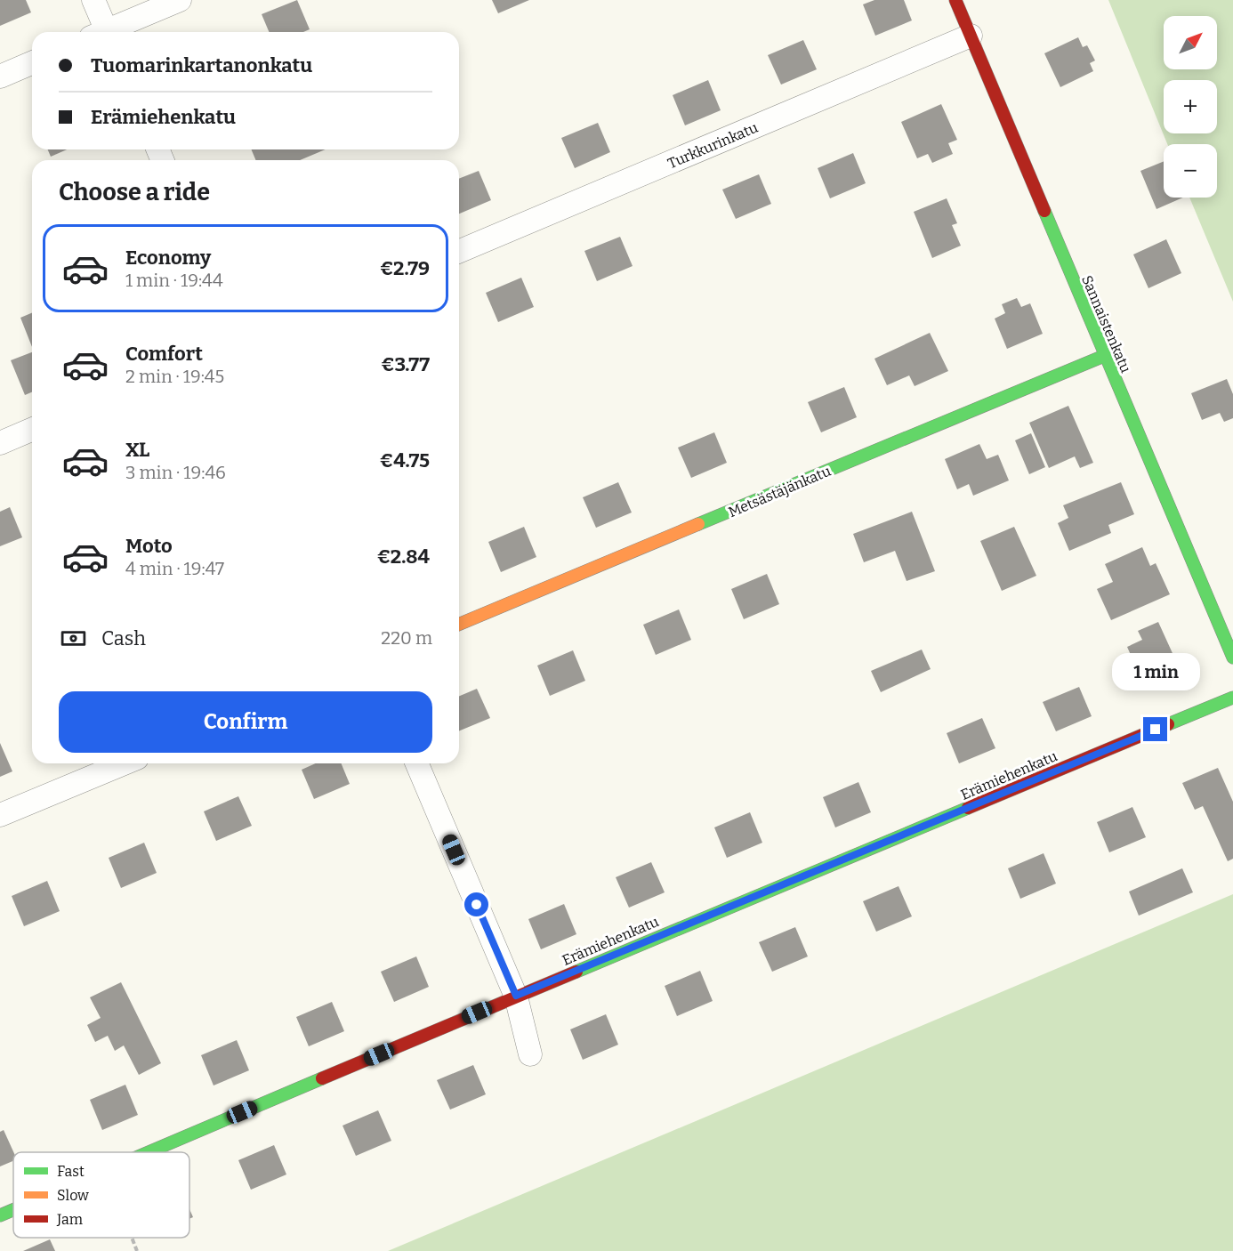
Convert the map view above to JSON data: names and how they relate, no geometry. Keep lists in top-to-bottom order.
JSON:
{
  "streets": {
    "street": [
      "Turkkurinkatu",
      "Sannaistenkatu",
      "Metsästäjänkatu",
      "Erämiehenkatu"
    ]
  },
  "crossings": [
    ["Turkkurinkatu", "Sannaistenkatu"],
    ["Sannaistenkatu", "Metsästäjänkatu"]
  ],
  "legend": ["Fast", "Slow", "Jam"],
  "north": "top right",
  "page": {
    "map_buttons": ["+", "−"],
    "banner": ["Tuomarinkartanonkatu", "Erämiehenkatu"],
    "heading": "Choose a ride",
    "list": [
      {
        "name": "Economy",
        "note": "1 min · 19:44",
        "value": "€2.79"
      },
      {
        "name": "Comfort",
        "note": "2 min · 19:45",
        "value": "€3.77"
      },
      {
        "name": "XL",
        "note": "3 min · 19:46",
        "value": "€4.75"
      },
      {
        "name": "Moto",
        "note": "4 min · 19:47",
        "value": "€2.84"
      }
    ],
    "pay": ["Cash", "220 m"],
    "bubble": "1 min",
    "buttons": "Confirm"
  }
}
